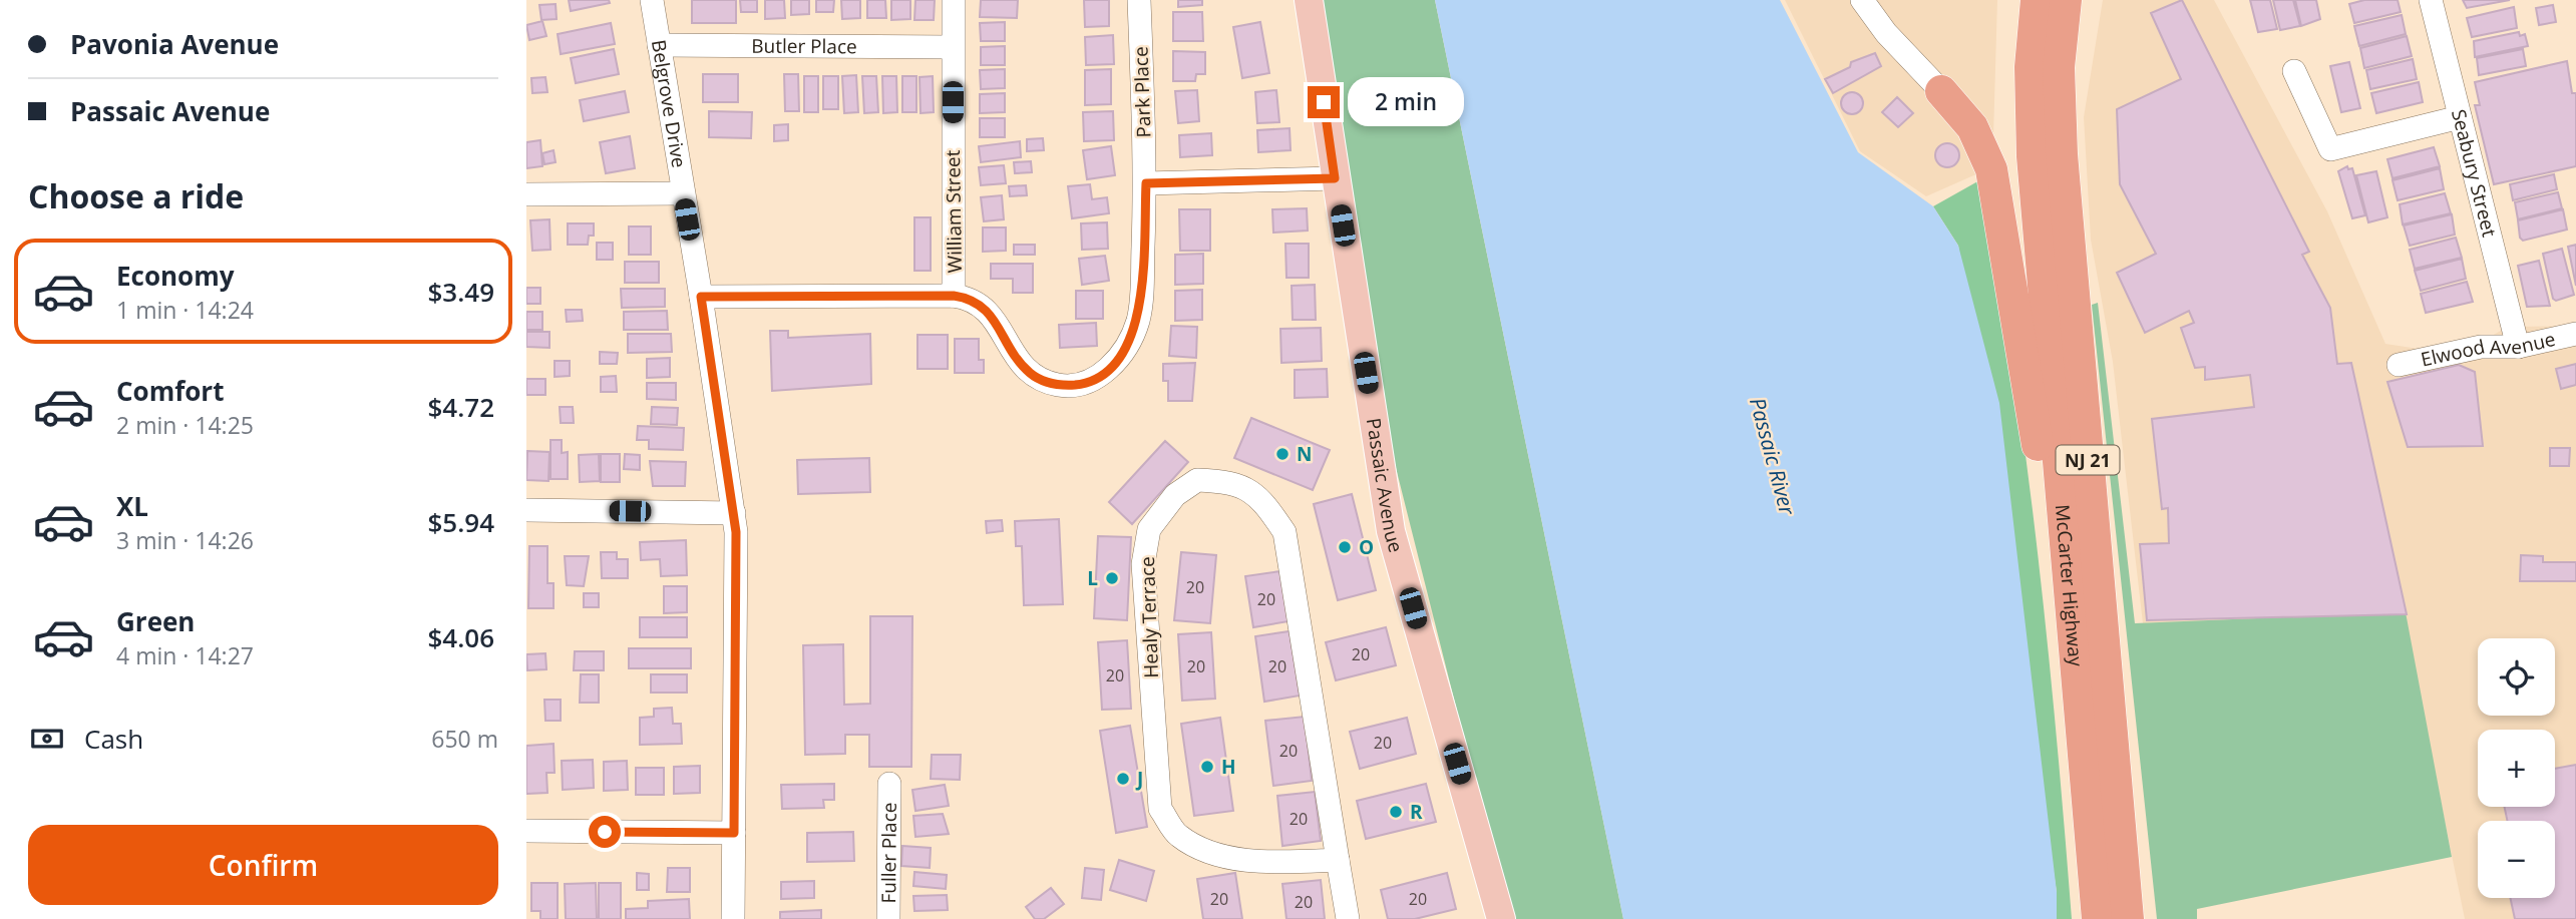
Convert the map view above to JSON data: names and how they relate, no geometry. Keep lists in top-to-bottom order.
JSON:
{
  "streets": {
    "highway": ["NJ 21", "McCarter Highway"],
    "main road": ["Passaic Avenue"],
    "street": [
      "Butler Place",
      "Park Place",
      "Belgrove Drive",
      "Seabury Street",
      "William Street",
      "Elwood Avenue",
      "Healy Terrace",
      "Fuller Place"
    ]
  },
  "crossings": [
    ["Butler Place", "Belgrove Drive"],
    ["Butler Place", "William Street"],
    ["Park Place", "William Street"],
    ["Seabury Street", "Elwood Avenue"]
  ],
  "water": ["Passaic River"],
  "places": [
    "N",
    "O",
    "L",
    "H",
    "J",
    "R"
  ],
  "house_numbers": [
    "20",
    "20",
    "20",
    "20",
    "20",
    "20",
    "20",
    "20",
    "20",
    "20",
    "20",
    "20"
  ],
  "page": {
    "banner": ["Pavonia Avenue", "Passaic Avenue"],
    "bubble": "2 min",
    "heading": "Choose a ride",
    "list": [
      {
        "name": "Economy",
        "note": "1 min · 14:24",
        "value": "$3.49"
      },
      {
        "name": "Comfort",
        "note": "2 min · 14:25",
        "value": "$4.72"
      },
      {
        "name": "XL",
        "note": "3 min · 14:26",
        "value": "$5.94"
      },
      {
        "name": "Green",
        "note": "4 min · 14:27",
        "value": "$4.06"
      }
    ],
    "map_buttons": ["+", "−"],
    "pay": ["Cash", "650 m"],
    "buttons": "Confirm"
  }
}
